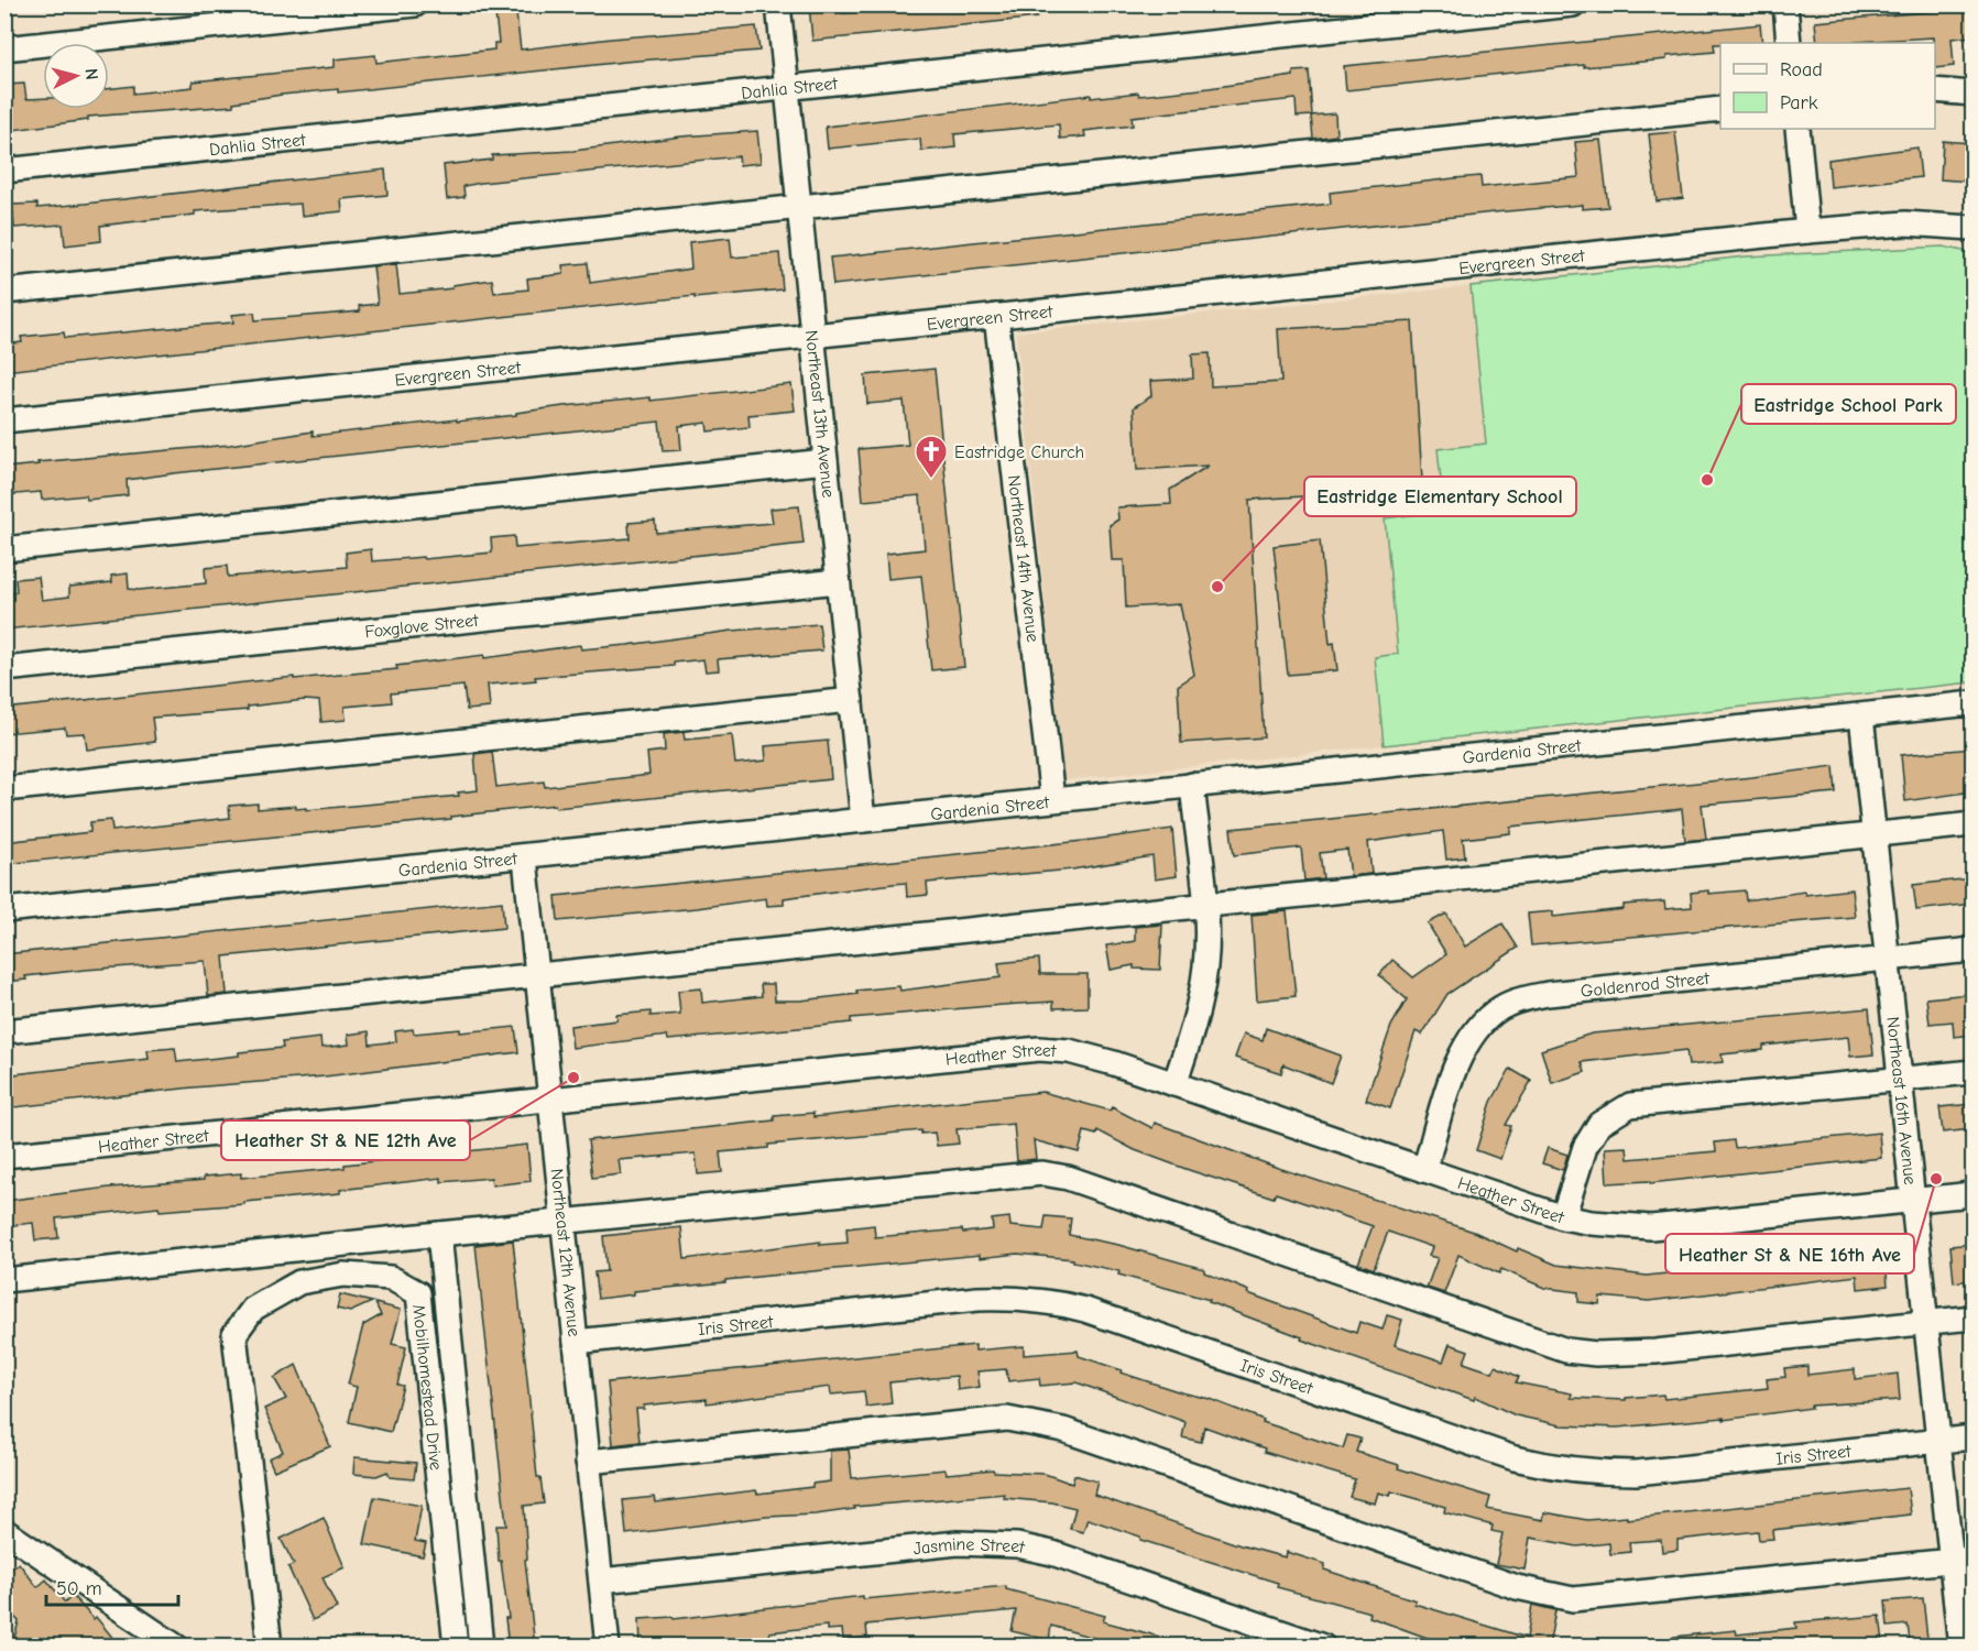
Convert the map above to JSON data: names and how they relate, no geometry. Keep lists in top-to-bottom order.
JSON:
{
  "streets": {
    "street": [
      "Dahlia Street",
      "Evergreen Street",
      "Northeast 13th Avenue",
      "Northeast 14th Avenue",
      "Foxglove Street",
      "Gardenia Street",
      "Goldenrod Street",
      "Heather Street",
      "Northeast 16th Avenue",
      "Northeast 12th Avenue",
      "Iris Street",
      "Mobilhomestead Drive",
      "Jasmine Street"
    ]
  },
  "crossings": [
    ["Dahlia Street", "Northeast 13th Avenue"],
    ["Evergreen Street", "Northeast 13th Avenue"],
    ["Evergreen Street", "Northeast 14th Avenue"],
    ["Northeast 13th Avenue", "Foxglove Street"],
    ["Northeast 13th Avenue", "Gardenia Street"],
    ["Northeast 14th Avenue", "Gardenia Street"],
    ["Gardenia Street", "Northeast 16th Avenue"],
    ["Gardenia Street", "Northeast 12th Avenue"],
    ["Goldenrod Street", "Heather Street"],
    ["Goldenrod Street", "Northeast 16th Avenue"],
    ["Heather Street", "Northeast 16th Avenue"],
    ["Heather Street", "Northeast 12th Avenue"],
    ["Northeast 16th Avenue", "Iris Street"],
    ["Northeast 12th Avenue", "Iris Street"],
    ["Northeast 12th Avenue", "Jasmine Street"]
  ],
  "places": {
    "church": ["Eastridge Church"],
    "other": [
      "Eastridge School Park",
      "Eastridge Elementary School",
      "Heather St & NE 12th Ave",
      "Heather St & NE 16th Ave"
    ]
  },
  "legend": ["Road", "Park"],
  "scale_bar": "50 m",
  "north": "right"
}
